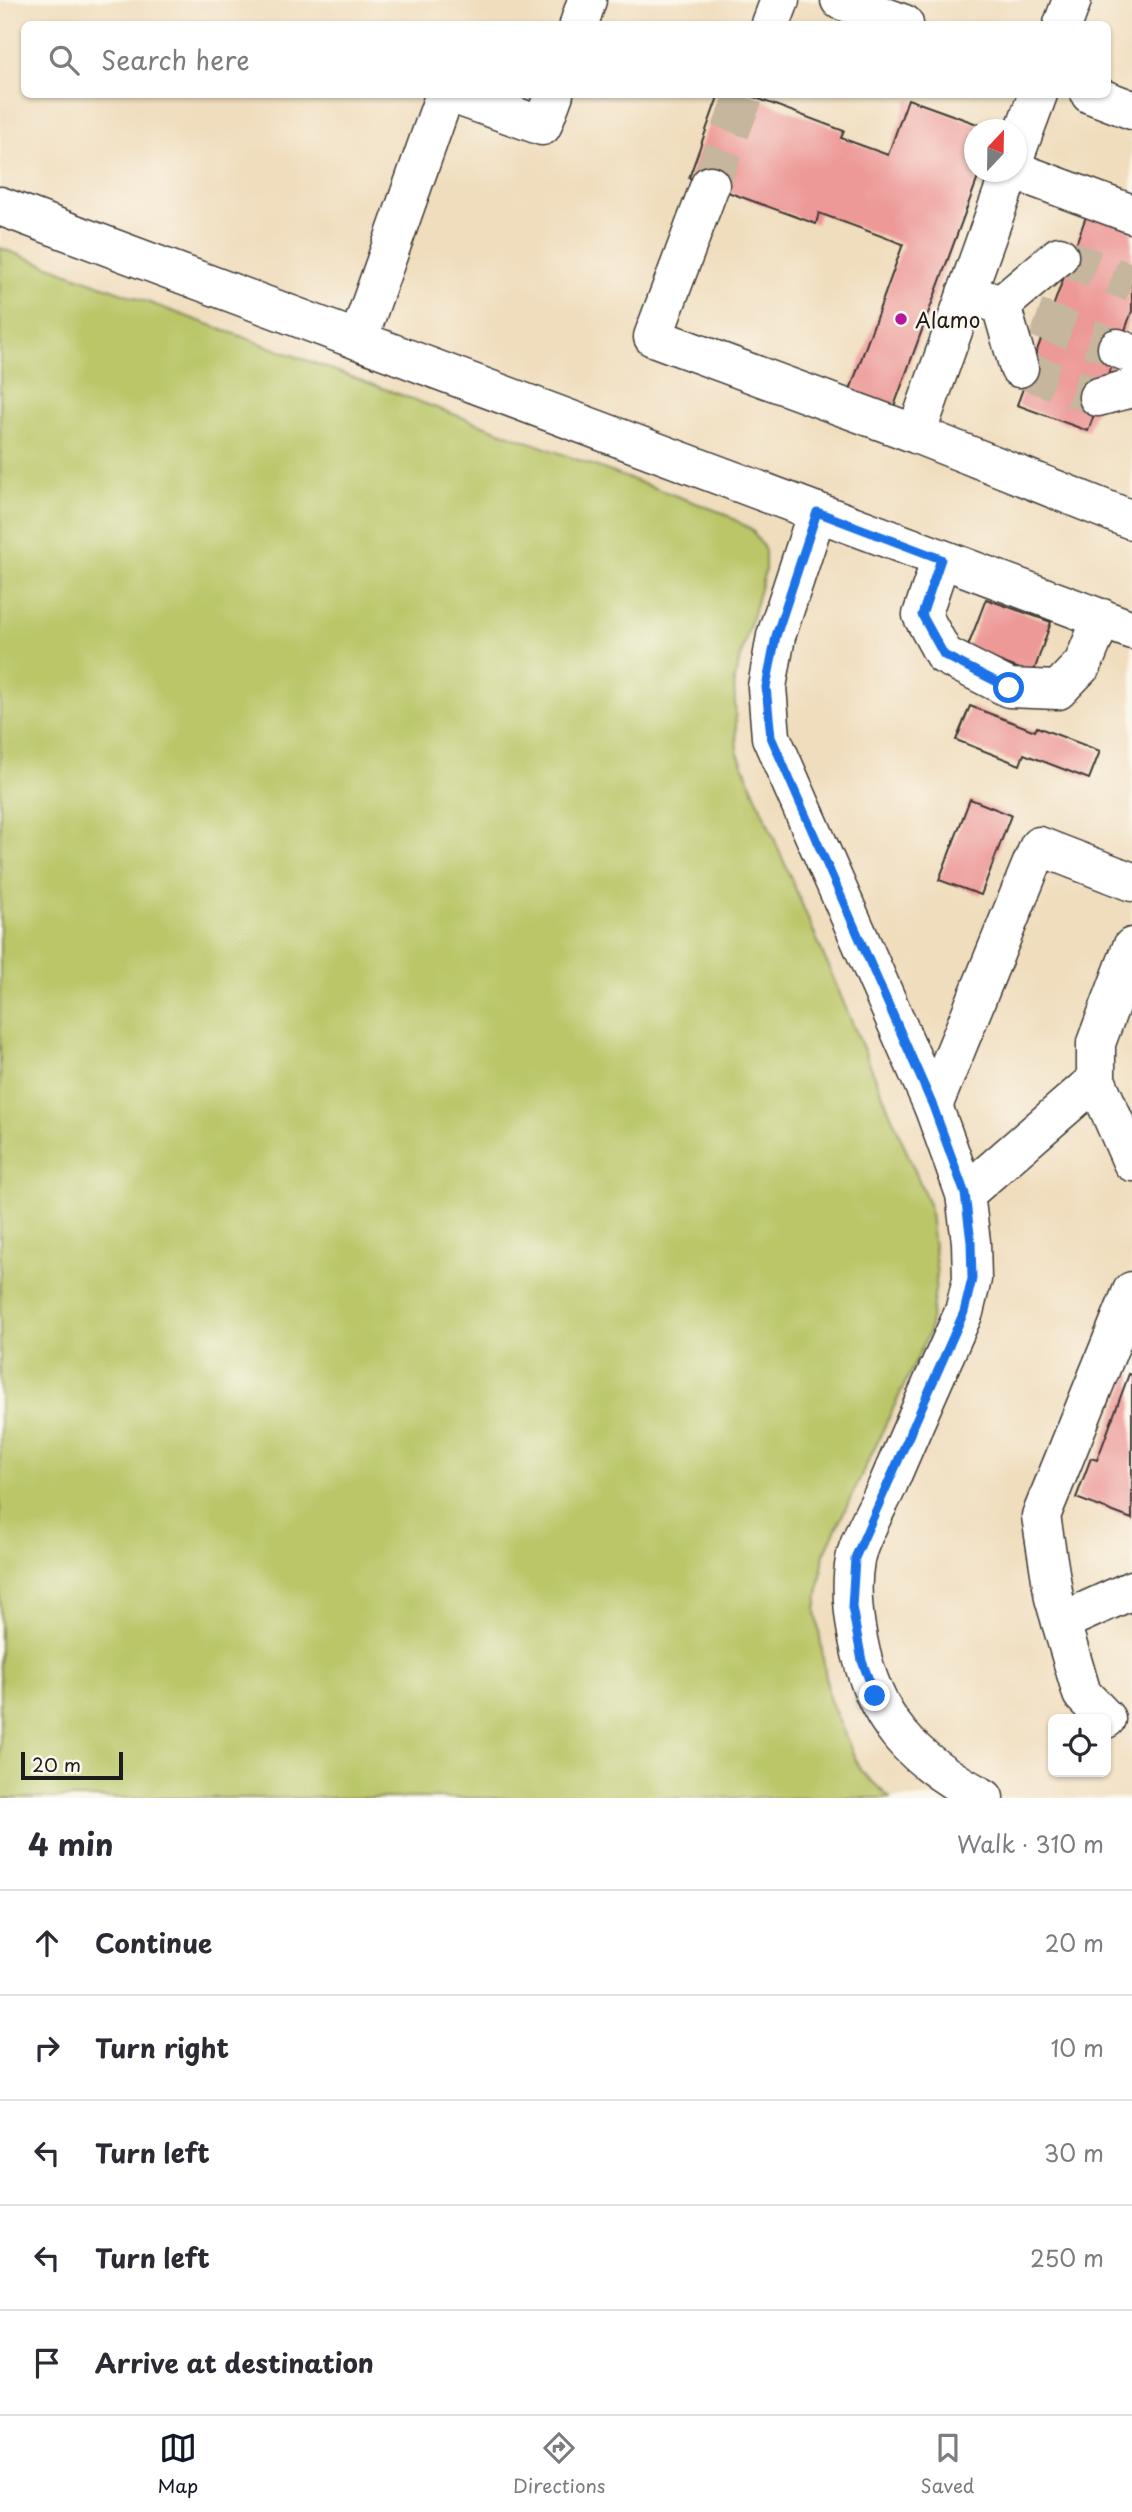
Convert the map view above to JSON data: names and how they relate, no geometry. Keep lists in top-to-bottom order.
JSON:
{
  "places": ["Alamo"],
  "scale_bar": "20 m",
  "north": "top",
  "page": {
    "search": "Search here",
    "scale": "20 m",
    "heading": ["4 min", "Walk · 310 m"],
    "list": [
      ["Continue", "20 m"],
      ["Turn right", "10 m"],
      ["Turn left", "30 m"],
      ["Turn left", "250 m"],
      "Arrive at destination"
    ],
    "nav": ["Map", "Directions", "Saved"]
  }
}
